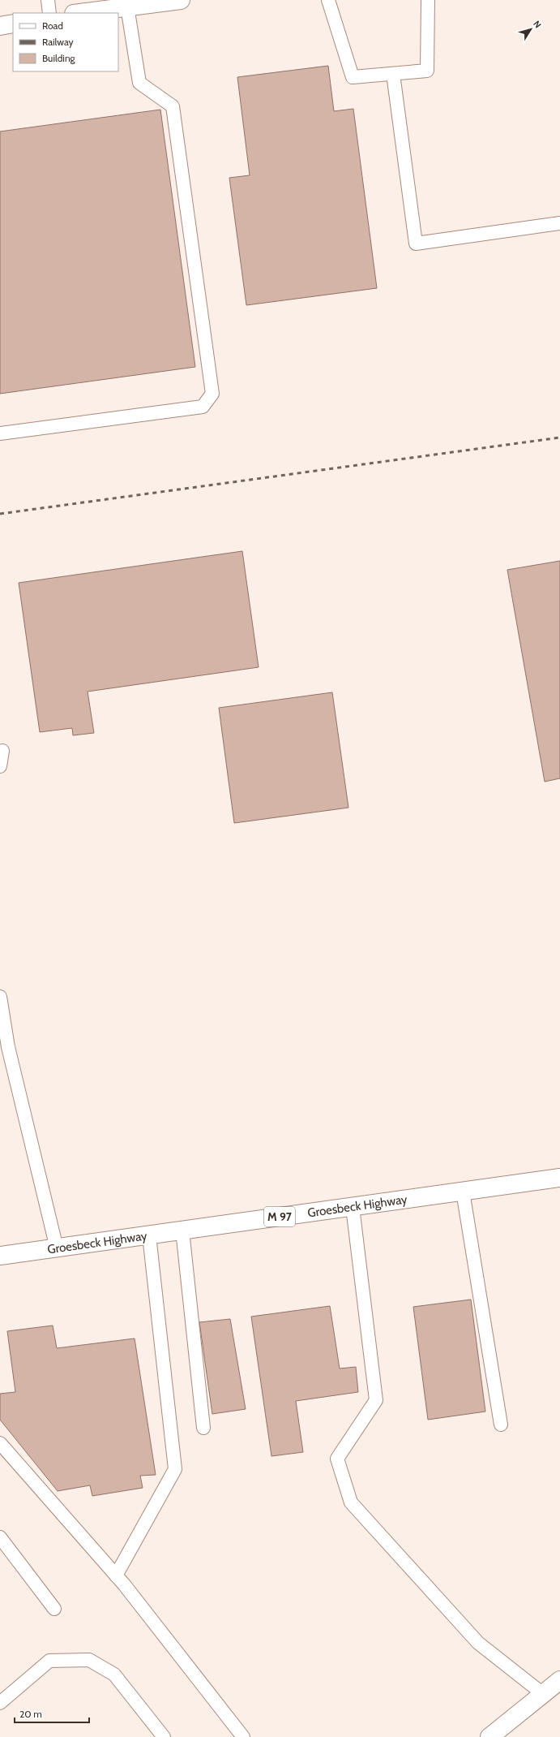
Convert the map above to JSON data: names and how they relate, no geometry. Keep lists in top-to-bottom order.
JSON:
{
  "streets": {
    "main road": ["Groesbeck Highway", "M 97"]
  },
  "legend": ["Road", "Railway", "Building"],
  "scale_bar": "20 m",
  "north": "top right"
}
